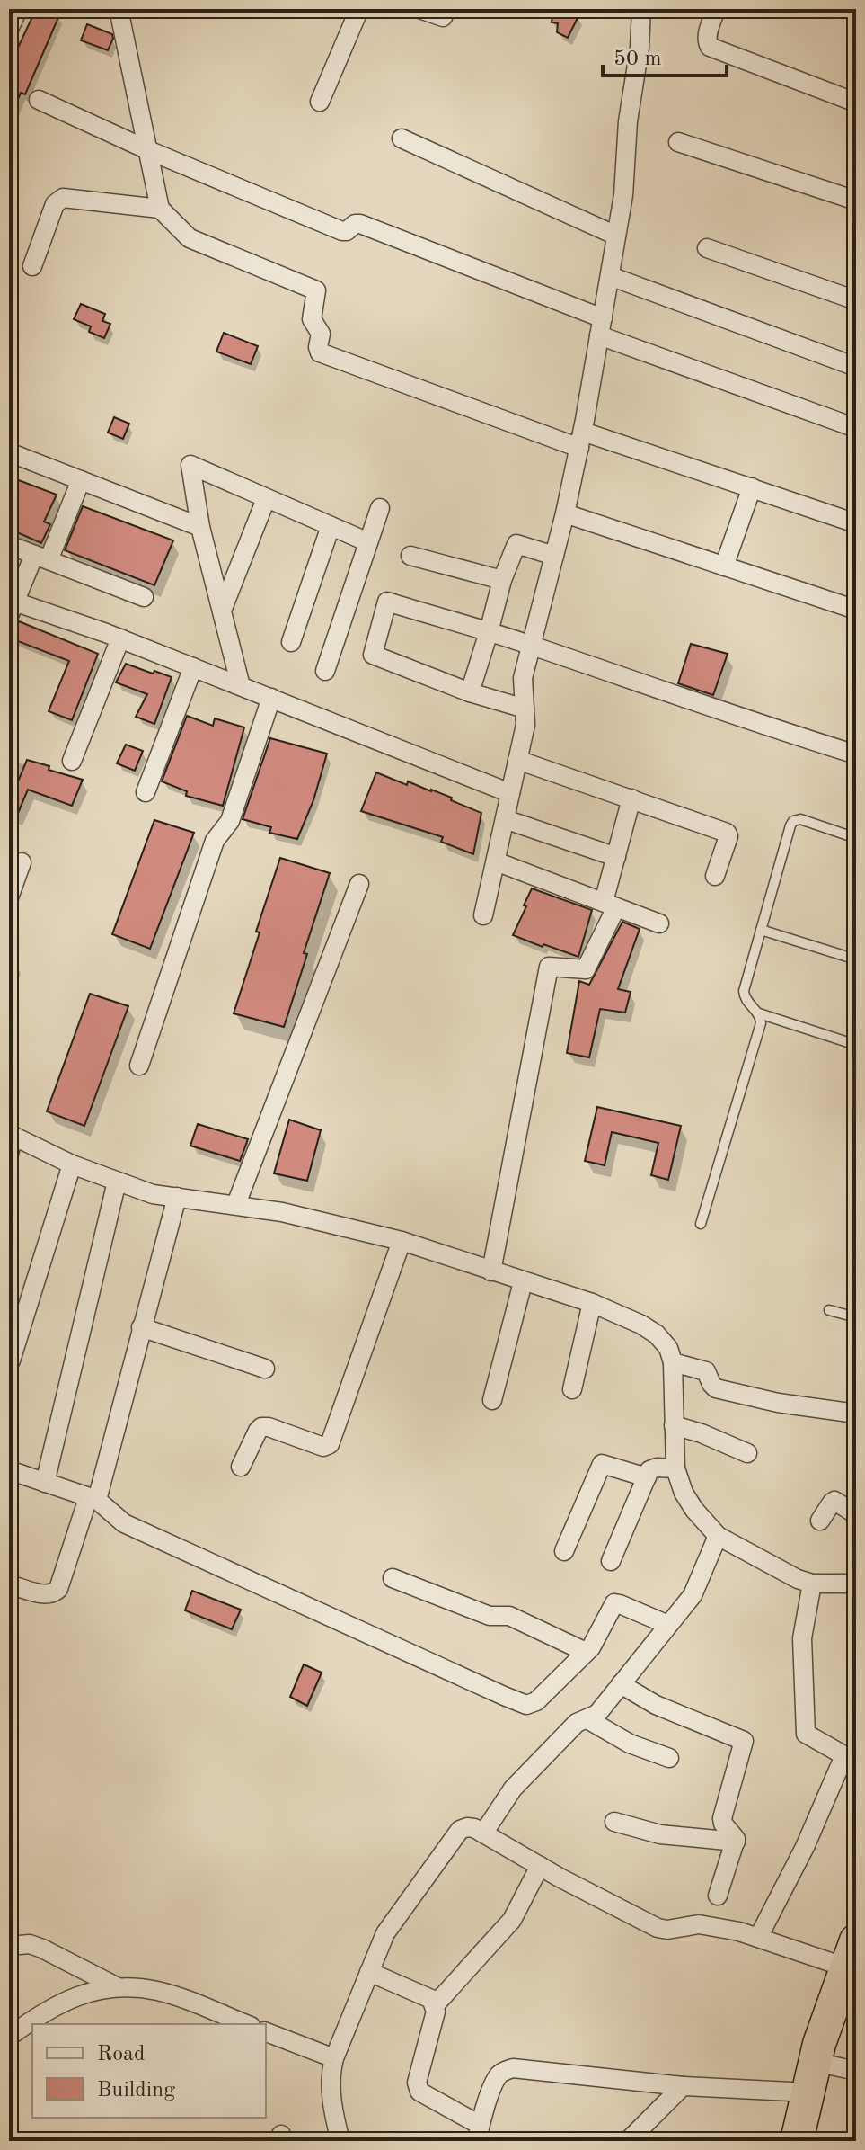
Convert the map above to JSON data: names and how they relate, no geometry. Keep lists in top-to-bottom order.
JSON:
{
  "legend": ["Road", "Building"],
  "scale_bar": "50 m"
}
